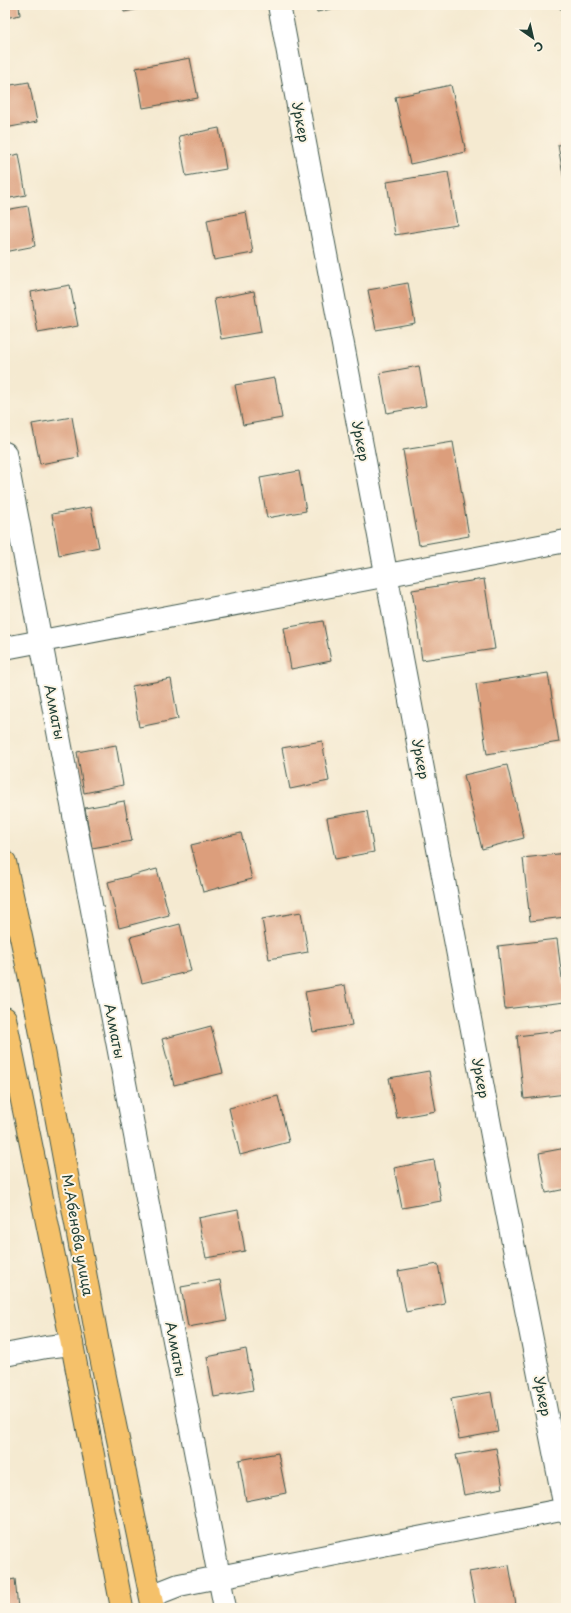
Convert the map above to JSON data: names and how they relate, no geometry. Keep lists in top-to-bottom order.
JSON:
{
  "streets": {
    "main road": ["М.Абенова улица"],
    "street": ["Уркер", "Алматы"]
  },
  "north": "bottom right"
}
